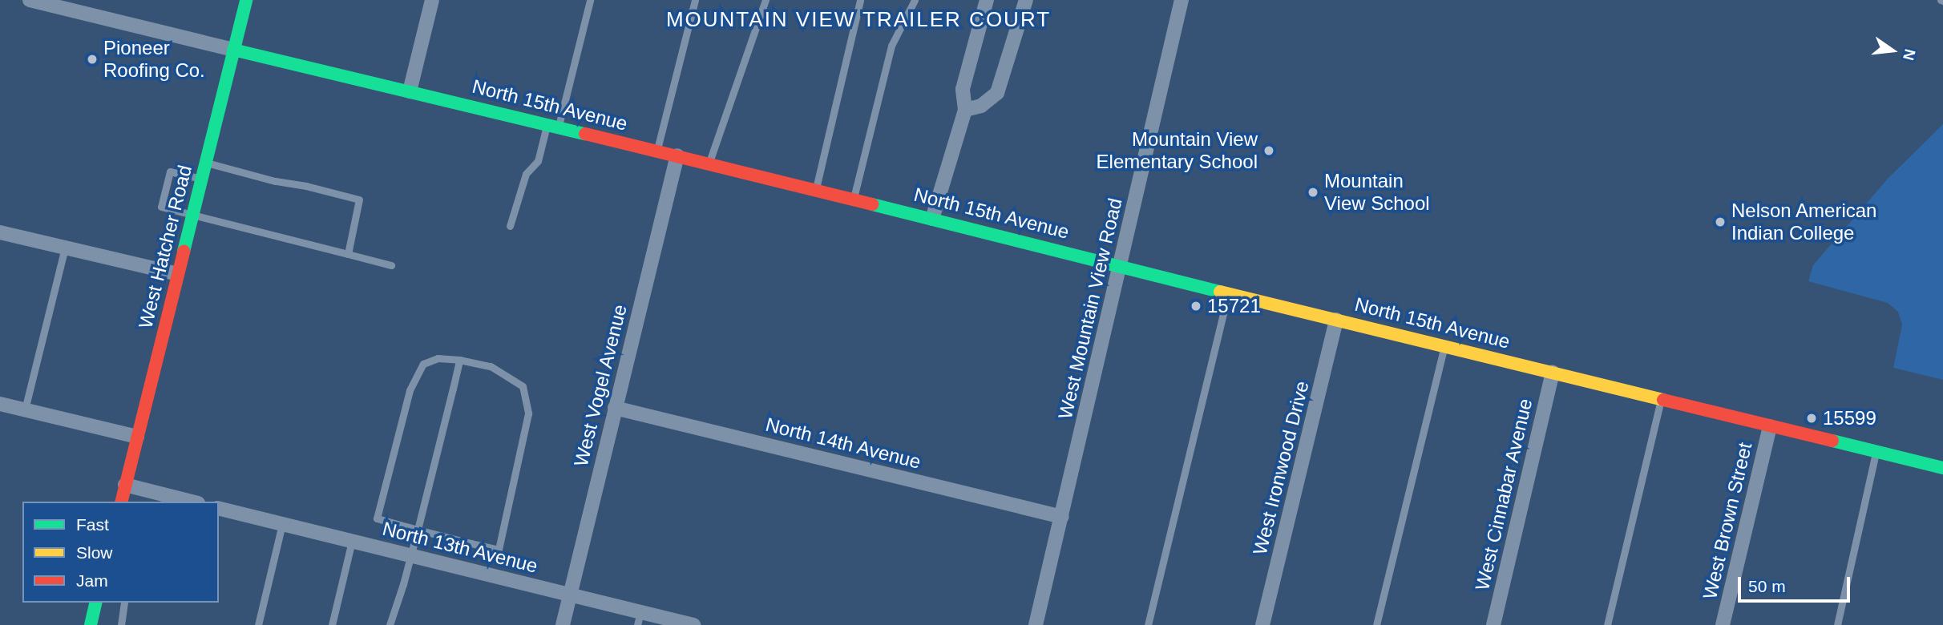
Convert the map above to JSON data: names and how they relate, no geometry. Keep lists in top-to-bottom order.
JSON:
{
  "streets": {
    "street": [
      "North 15th Avenue",
      "West Hatcher Road",
      "West Mountain View Road",
      "West Vogel Avenue",
      "North 14th Avenue",
      "West Ironwood Drive",
      "West Cinnabar Avenue",
      "West Brown Street",
      "North 13th Avenue"
    ]
  },
  "crossings": [
    ["North 15th Avenue", "West Hatcher Road"],
    ["North 15th Avenue", "West Mountain View Road"],
    ["North 15th Avenue", "West Vogel Avenue"],
    ["North 15th Avenue", "West Ironwood Drive"],
    ["North 15th Avenue", "West Cinnabar Avenue"],
    ["North 15th Avenue", "West Brown Street"],
    ["West Mountain View Road", "North 14th Avenue"],
    ["West Vogel Avenue", "North 14th Avenue"],
    ["West Vogel Avenue", "North 13th Avenue"]
  ],
  "districts": ["MOUNTAIN VIEW TRAILER COURT"],
  "places": [
    "Pioneer Roofing Co.",
    "Mountain View Elementary School",
    "Mountain View School",
    "Nelson American Indian College",
    "15721",
    "15599"
  ],
  "legend": ["Fast", "Slow", "Jam"],
  "scale_bar": "50 m",
  "north": "right"
}
